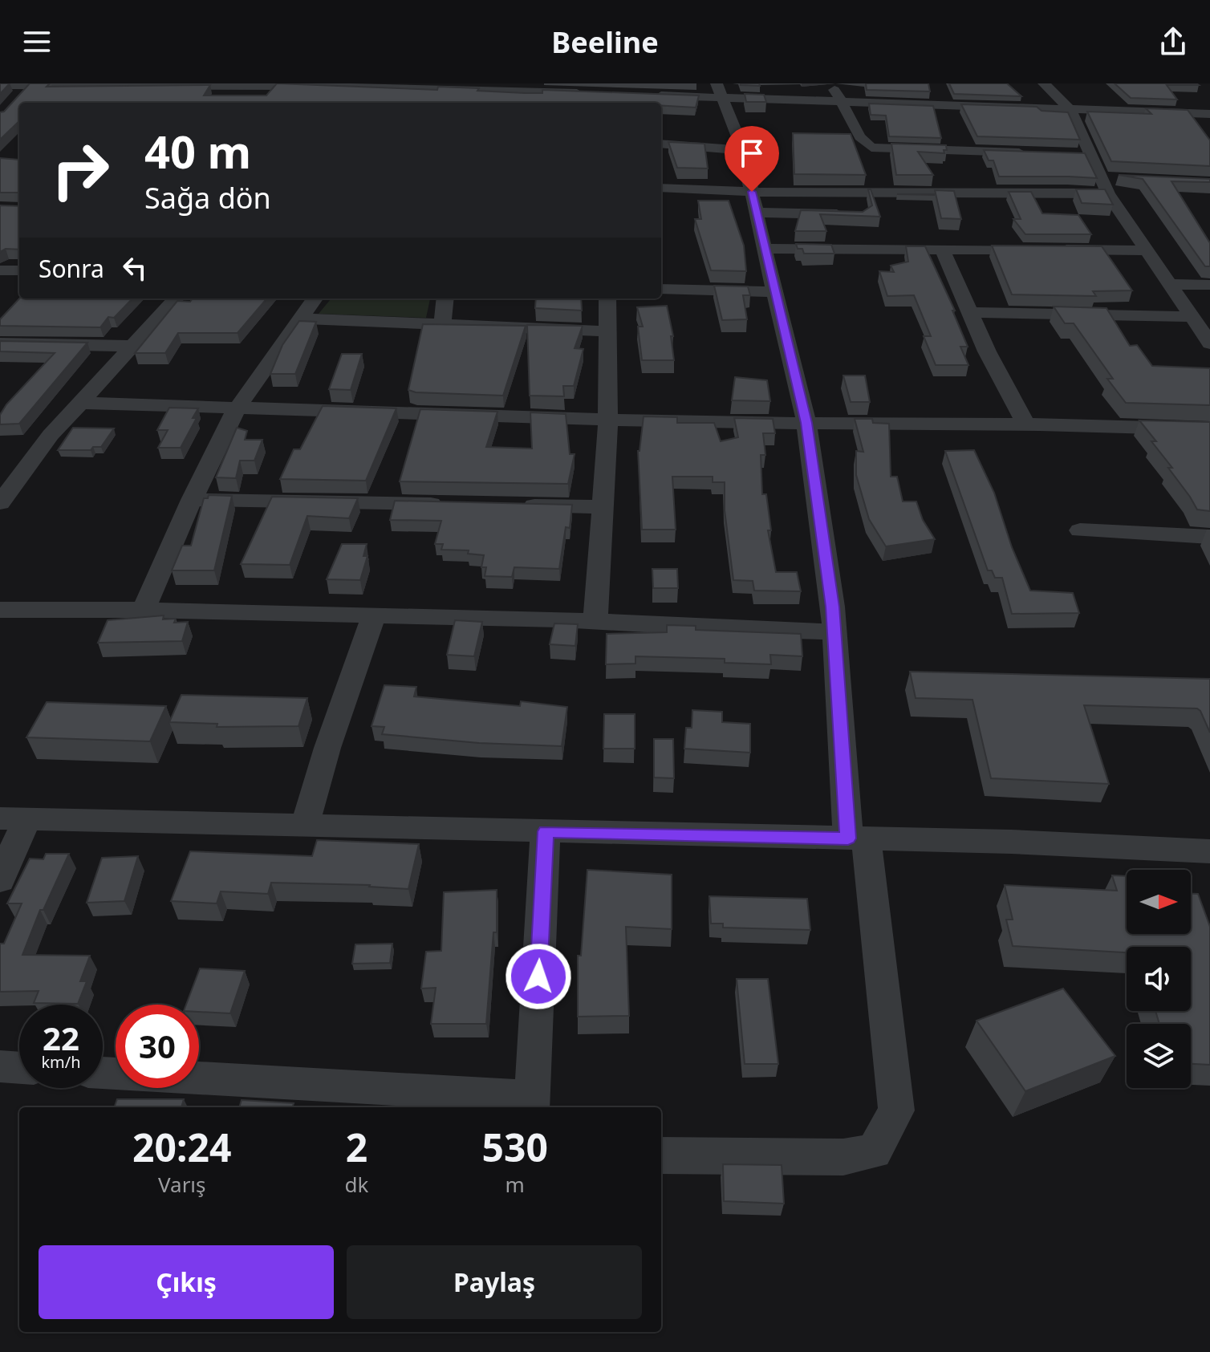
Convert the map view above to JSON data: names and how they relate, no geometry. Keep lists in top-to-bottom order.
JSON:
{
  "north": "right",
  "page": {
    "header": "Beeline",
    "turn": ["40 m", "Sağa dön"],
    "then": "Sonra",
    "speed": "22 km/h",
    "limit": "30",
    "eta": [
      "20:24",
      "Varış",
      "2",
      "dk",
      "530",
      "m"
    ],
    "buttons": ["Çıkış", "Paylaş"]
  }
}
